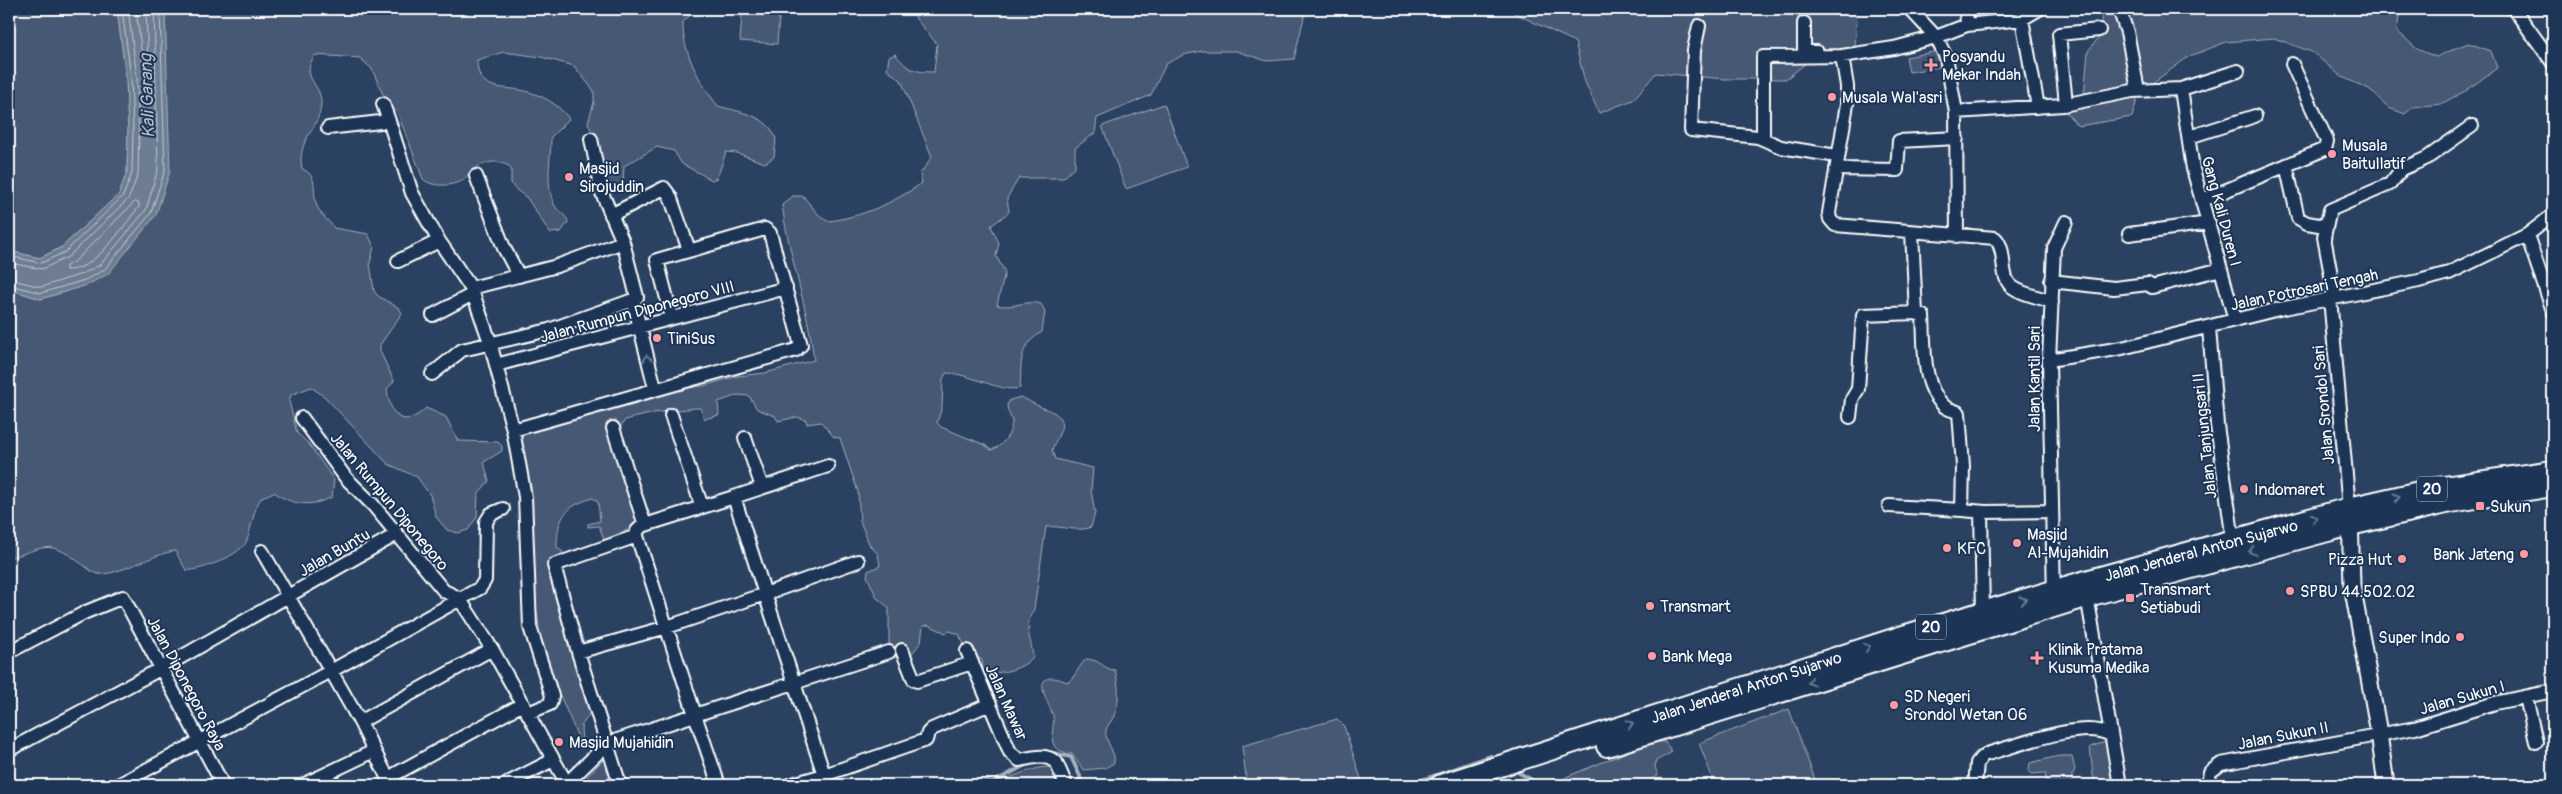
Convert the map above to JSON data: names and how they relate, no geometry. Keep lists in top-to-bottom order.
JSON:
{
  "streets": {
    "highway": ["20", "Jalan Jenderal Anton Sujarwo"],
    "street": [
      "Gang Kali Duren I",
      "Jalan Potrosari Tengah",
      "Jalan Rumpun Diponegoro VIII",
      "Jalan Kantil Sari",
      "Jalan Srondol Sari",
      "Jalan Tanjungsari II",
      "Jalan Rumpun Diponegoro",
      "Jalan Buntu",
      "Jalan Diponegoro Raya",
      "Jalan Sukun I",
      "Jalan Mawar",
      "Jalan Sukun II"
    ]
  },
  "crossings": [
    ["Gang Kali Duren I", "Jalan Potrosari Tengah"],
    ["Jalan Potrosari Tengah", "Jalan Kantil Sari"],
    ["Jalan Potrosari Tengah", "Jalan Srondol Sari"],
    ["Jalan Potrosari Tengah", "Jalan Tanjungsari II"],
    ["Jalan Kantil Sari", "Jalan Jenderal Anton Sujarwo"],
    ["Jalan Srondol Sari", "20"],
    ["Jalan Srondol Sari", "Jalan Jenderal Anton Sujarwo"],
    ["Jalan Tanjungsari II", "Jalan Jenderal Anton Sujarwo"],
    ["20", "Jalan Jenderal Anton Sujarwo"],
    ["Jalan Rumpun Diponegoro", "Jalan Buntu"],
    ["Jalan Buntu", "Jalan Diponegoro Raya"],
    ["Jalan Sukun I", "Jalan Sukun II"]
  ],
  "water": ["Kali Garang"],
  "places": {
    "health": ["Posyandu Mekar Indah", "Klinik Pratama Kusuma Medika"],
    "other": [
      "Musala Wal'asri",
      "Musala Baitullatif",
      "Masjid Sirojuddin",
      "TiniSus",
      "Indomaret",
      "Masjid Al-Mujahidin",
      "KFC",
      "Bank Jateng",
      "Pizza Hut",
      "SPBU 44.502.02",
      "Transmart",
      "Super Indo",
      "Bank Mega",
      "SD Negeri Srondol Wetan 06",
      "Masjid Mujahidin"
    ],
    "transit": ["Sukun", "Transmart Setiabudi"]
  }
}
